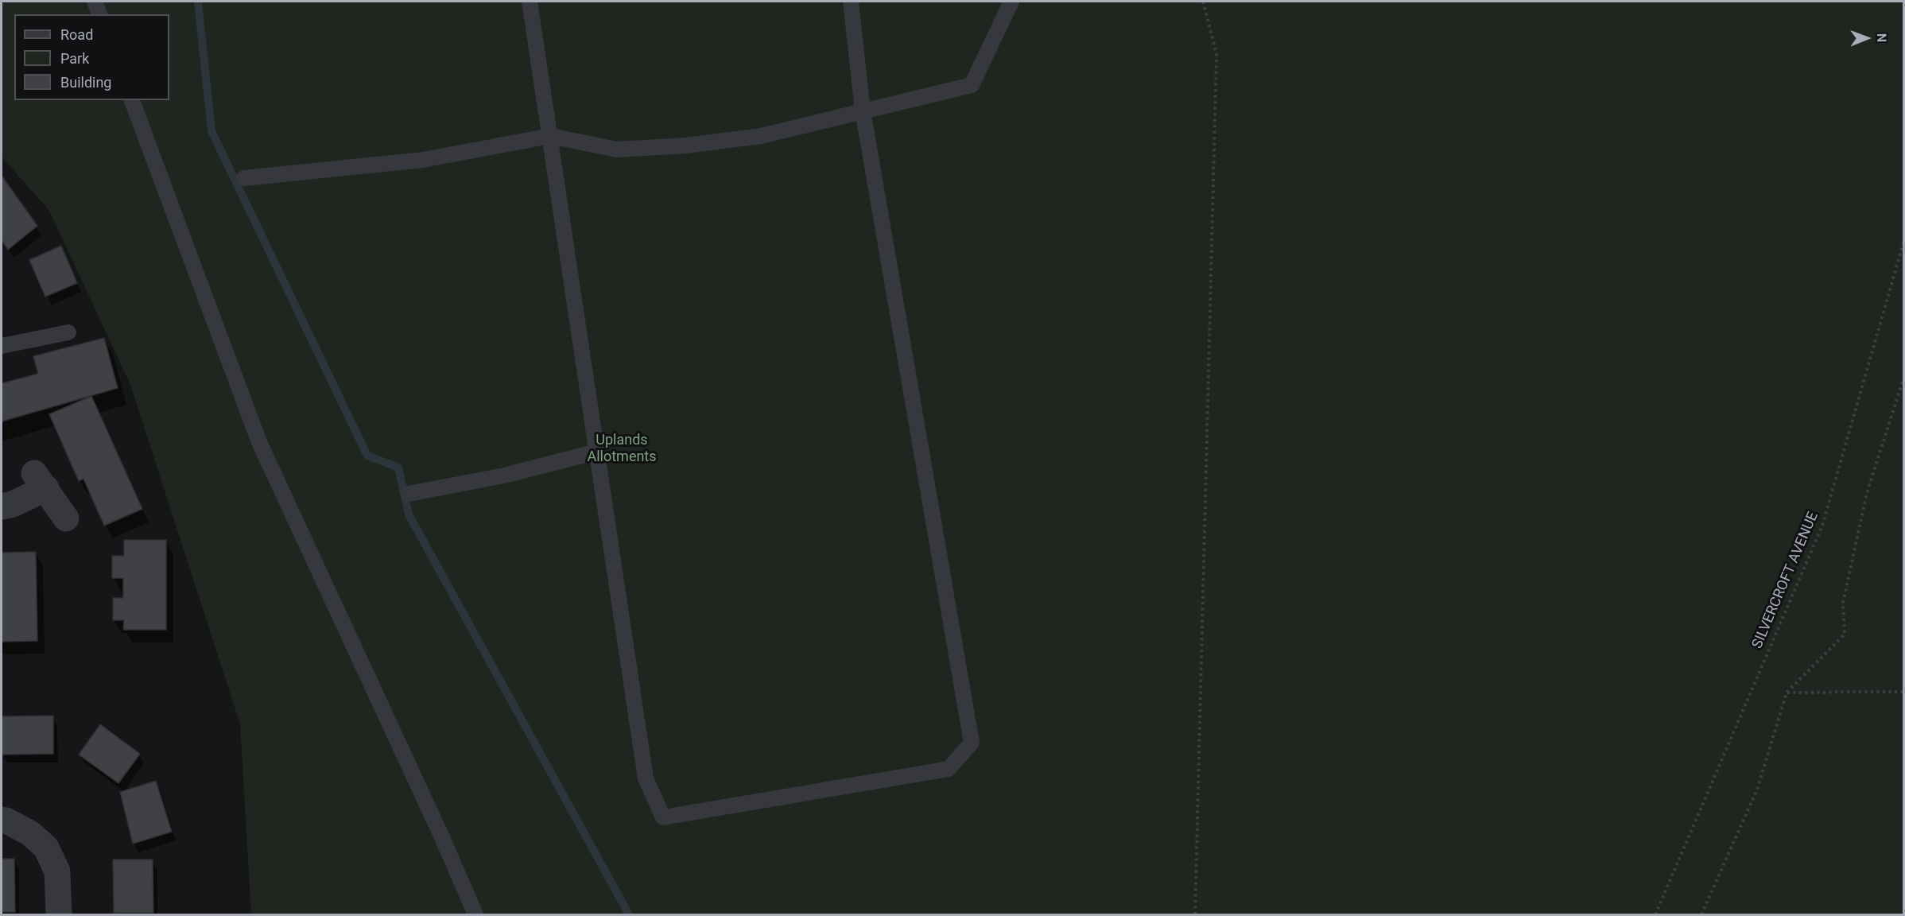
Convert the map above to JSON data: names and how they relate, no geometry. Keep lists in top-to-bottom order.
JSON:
{
  "streets": {
    "path": ["SILVERCROFT AVENUE"]
  },
  "parks": ["Uplands Allotments"],
  "legend": ["Road", "Park", "Building"],
  "north": "right"
}
